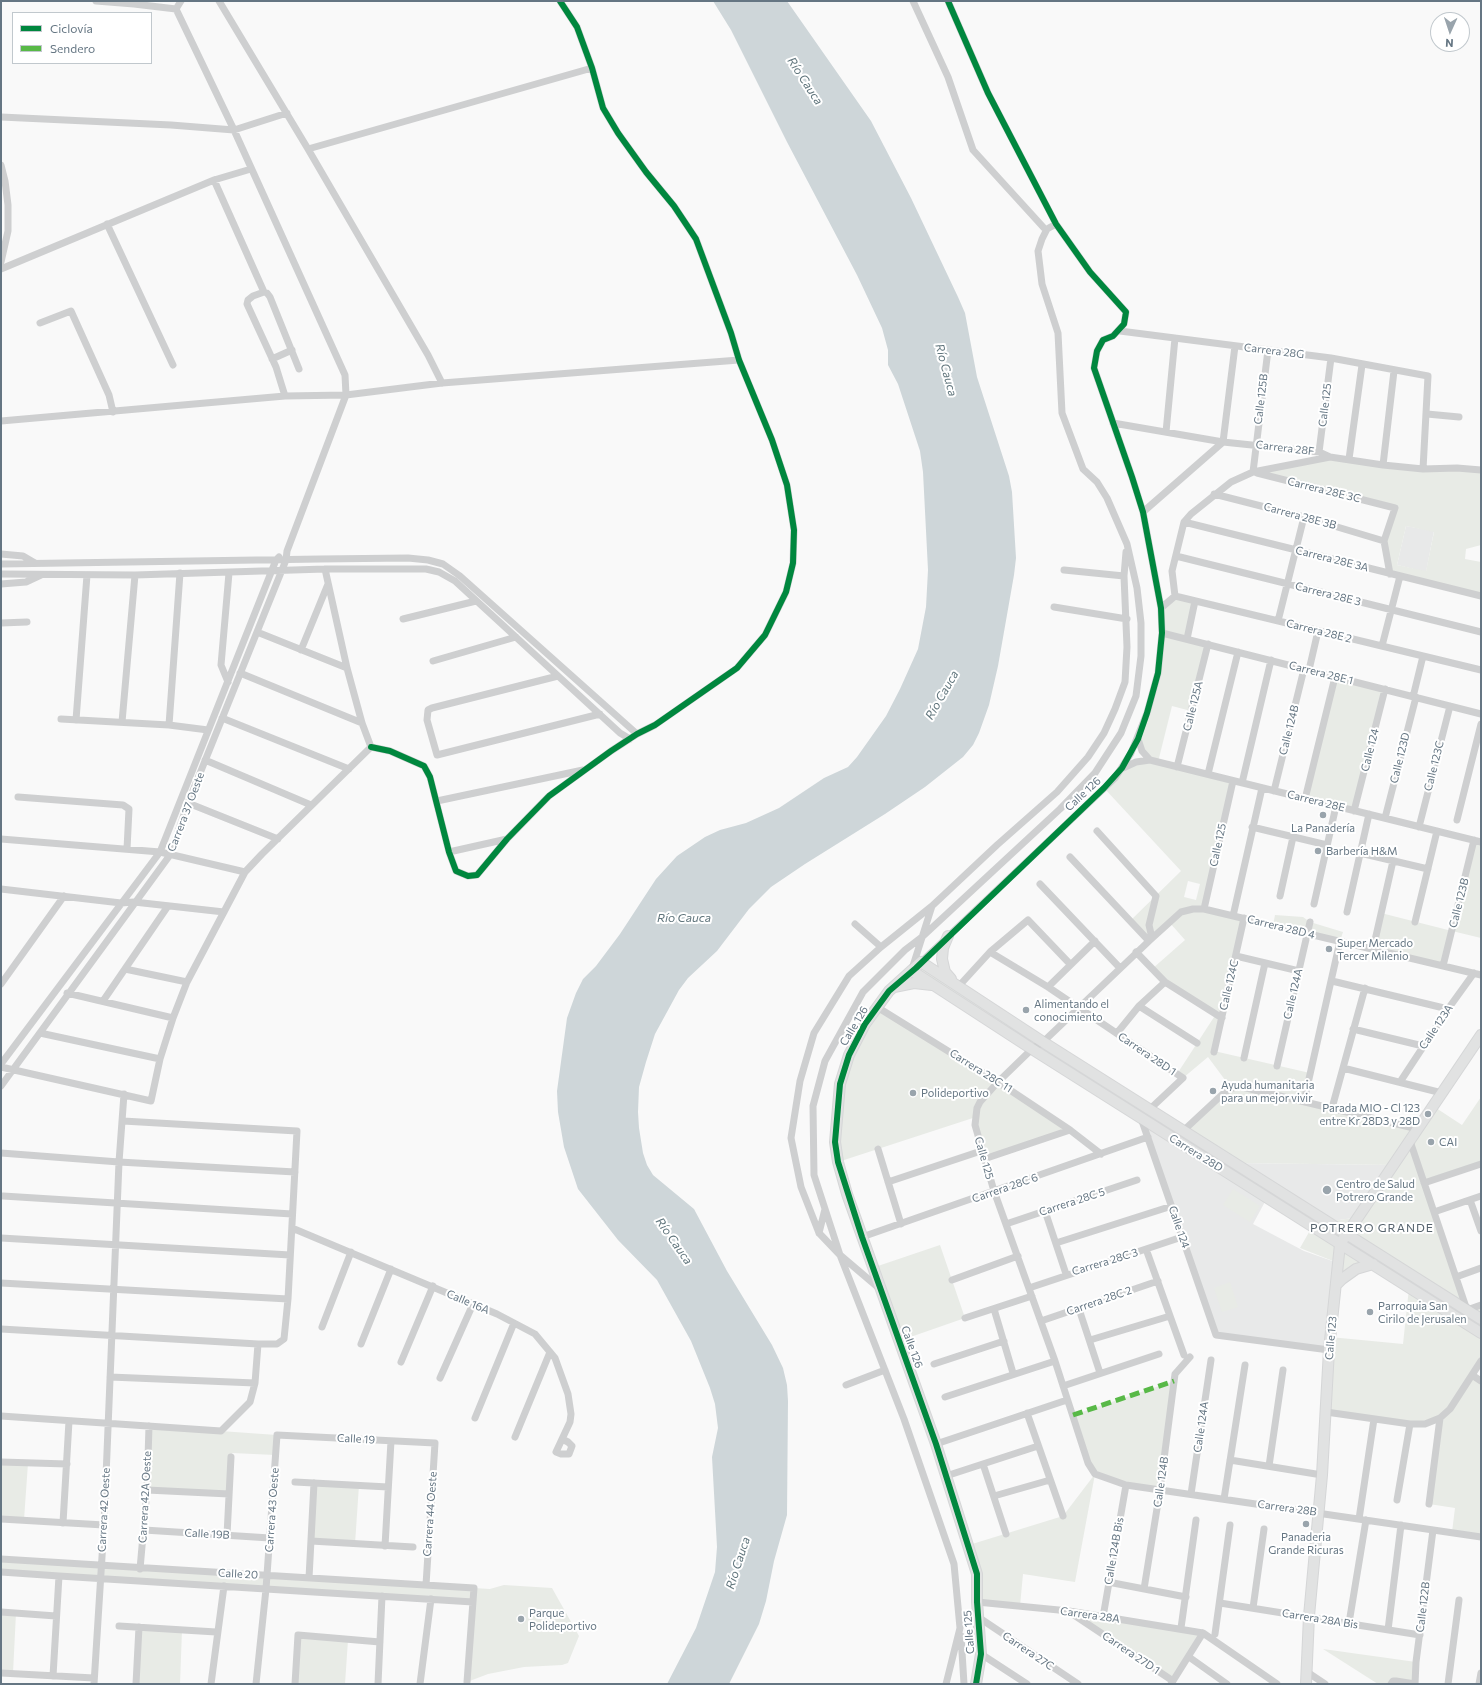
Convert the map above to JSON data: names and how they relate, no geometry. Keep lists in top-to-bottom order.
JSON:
{
  "streets": {
    "street": [
      "Carrera 28G",
      "Calle 125B",
      "Calle 125",
      "Carrera 28F",
      "Carrera 28E 3C",
      "Carrera 28E 3B",
      "Carrera 28E 3A",
      "Carrera 28E 3",
      "Carrera 28E 2",
      "Carrera 28E 1",
      "Calle 125A",
      "Calle 124B",
      "Calle 124",
      "Calle 123D",
      "Calle 123C",
      "Calle 126",
      "Carrera 28E",
      "Carrera 37 Oeste",
      "Calle 123B",
      "Carrera 28D 4",
      "Calle 124C",
      "Calle 124A",
      "Calle 123A",
      "Carrera 28D 1",
      "Carrera 28C 11",
      "Carrera 28D",
      "Carrera 28C 6",
      "Carrera 28C 5",
      "Carrera 28C 3",
      "Carrera 28C 2",
      "Calle 16A",
      "Calle 123",
      "Calle 19",
      "Carrera 42A Oeste",
      "Carrera 28B",
      "Carrera 42 Oeste",
      "Carrera 43 Oeste",
      "Carrera 44 Oeste",
      "Calle 19B",
      "Calle 124B Bis",
      "Calle 20",
      "Calle 122B",
      "Carrera 28A",
      "Carrera 28A Bis",
      "Carrera 27C",
      "Carrera 27D 1"
    ]
  },
  "crossings": [
    ["Carrera 28G", "Calle 125B"],
    ["Carrera 28G", "Calle 125"],
    ["Carrera 28G", "Calle 126"],
    ["Calle 125B", "Carrera 28F"],
    ["Calle 125B", "Carrera 28E 3C"],
    ["Calle 125", "Carrera 28F"],
    ["Calle 125", "Calle 126"],
    ["Calle 125", "Carrera 28E"],
    ["Calle 125", "Carrera 28D 4"],
    ["Calle 125", "Carrera 28D 1"],
    ["Calle 125", "Carrera 28C 11"],
    ["Calle 125", "Carrera 28D"],
    ["Calle 125", "Carrera 28C 6"],
    ["Calle 125", "Carrera 28C 5"],
    ["Calle 125", "Carrera 28C 3"],
    ["Calle 125", "Carrera 28C 2"],
    ["Calle 125", "Carrera 28B"],
    ["Calle 125", "Carrera 28A"],
    ["Calle 125", "Carrera 27C"],
    ["Carrera 28F", "Calle 126"],
    ["Carrera 28E 3C", "Carrera 28E 3B"],
    ["Carrera 28E 2", "Calle 124B"],
    ["Carrera 28E 2", "Calle 123D"],
    ["Carrera 28E 1", "Calle 125A"],
    ["Carrera 28E 1", "Calle 124B"],
    ["Carrera 28E 1", "Calle 124"],
    ["Carrera 28E 1", "Calle 123D"],
    ["Carrera 28E 1", "Calle 123C"],
    ["Carrera 28E 1", "Calle 126"],
    ["Calle 125A", "Carrera 28E"],
    ["Calle 124B", "Carrera 28E"],
    ["Calle 124B", "Carrera 28B"],
    ["Calle 124", "Carrera 28E"],
    ["Calle 124", "Carrera 28D"],
    ["Calle 124", "Carrera 28C 6"],
    ["Calle 124", "Carrera 28C 3"],
    ["Calle 124", "Calle 123"],
    ["Calle 123D", "Carrera 28E"],
    ["Calle 123C", "Carrera 28E"],
    ["Calle 126", "Carrera 28E"],
    ["Calle 126", "Carrera 28C 11"],
    ["Calle 126", "Carrera 28D"],
    ["Calle 126", "Carrera 28C 6"],
    ["Calle 126", "Carrera 28A"],
    ["Carrera 28E", "Calle 123B"],
    ["Calle 123B", "Carrera 28D 4"],
    ["Carrera 28D 4", "Calle 124C"],
    ["Carrera 28D 4", "Calle 124A"],
    ["Carrera 28D 4", "Calle 123A"],
    ["Calle 124A", "Carrera 28B"],
    ["Carrera 28D 1", "Carrera 28D"],
    ["Carrera 28C 11", "Carrera 28C 6"],
    ["Carrera 28D", "Calle 123"],
    ["Calle 123", "Carrera 28B"],
    ["Calle 123", "Carrera 28A Bis"],
    ["Calle 19", "Carrera 43 Oeste"],
    ["Calle 19", "Carrera 44 Oeste"],
    ["Carrera 42A Oeste", "Calle 19B"],
    ["Carrera 42A Oeste", "Calle 20"],
    ["Carrera 28B", "Calle 124B Bis"],
    ["Carrera 28B", "Calle 122B"],
    ["Carrera 42 Oeste", "Calle 20"],
    ["Carrera 43 Oeste", "Calle 19B"],
    ["Carrera 43 Oeste", "Calle 20"],
    ["Carrera 44 Oeste", "Calle 20"],
    ["Calle 124B Bis", "Carrera 28A"],
    ["Calle 122B", "Carrera 28A Bis"],
    ["Carrera 28A", "Carrera 27D 1"]
  ],
  "districts": ["POTRERO GRANDE"],
  "water": ["Río Cauca"],
  "places": [
    "La Panadería",
    "Barbería H&M",
    "Super Mercado Tercer Milenio",
    "Alimentando el conocimiento",
    "Ayuda humanitaria para un mejor vivir",
    "Polideportivo",
    "Parada MIO - Cl 123 entre Kr 28D3 y 28D",
    "CAI",
    "Centro de Salud Potrero Grande",
    "Parroquia San Cirilo de Jerusalen",
    "Panaderia Grande Ricuras",
    "Parque Polideportivo"
  ],
  "legend": ["Ciclovía", "Sendero"],
  "north": "bottom"
}
